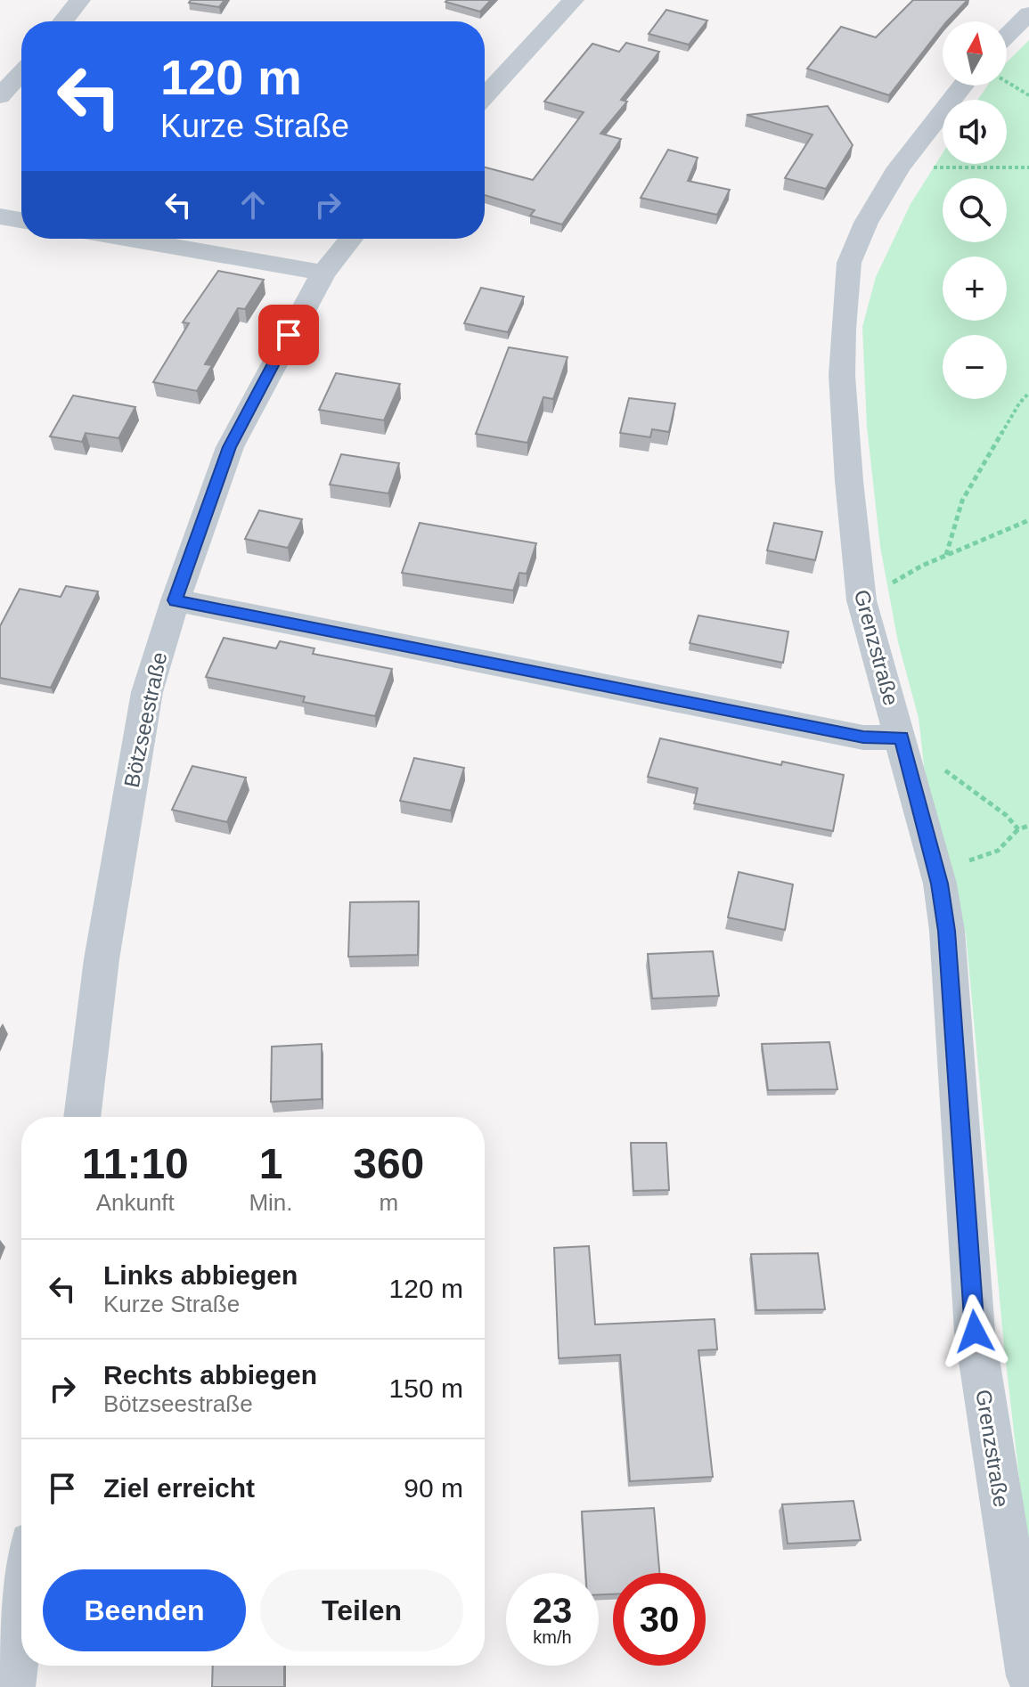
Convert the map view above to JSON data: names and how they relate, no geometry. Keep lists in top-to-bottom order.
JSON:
{
  "streets": {
    "street": ["Grenzstraße", "Bötzseestraße"]
  },
  "north": "top",
  "page": {
    "map_buttons": ["+", "−"],
    "turn": ["120 m", "Kurze Straße"],
    "eta": [
      "11:10",
      "Ankunft",
      "1",
      "Min.",
      "360",
      "m"
    ],
    "list": [
      {
        "name": "Links abbiegen",
        "note": "Kurze Straße",
        "value": "120 m"
      },
      {
        "name": "Rechts abbiegen",
        "note": "Bötzseestraße",
        "value": "150 m"
      },
      {
        "name": "Ziel erreicht",
        "value": "90 m"
      }
    ],
    "buttons": ["Beenden", "Teilen"],
    "speed": "23 km/h",
    "limit": "30"
  }
}
